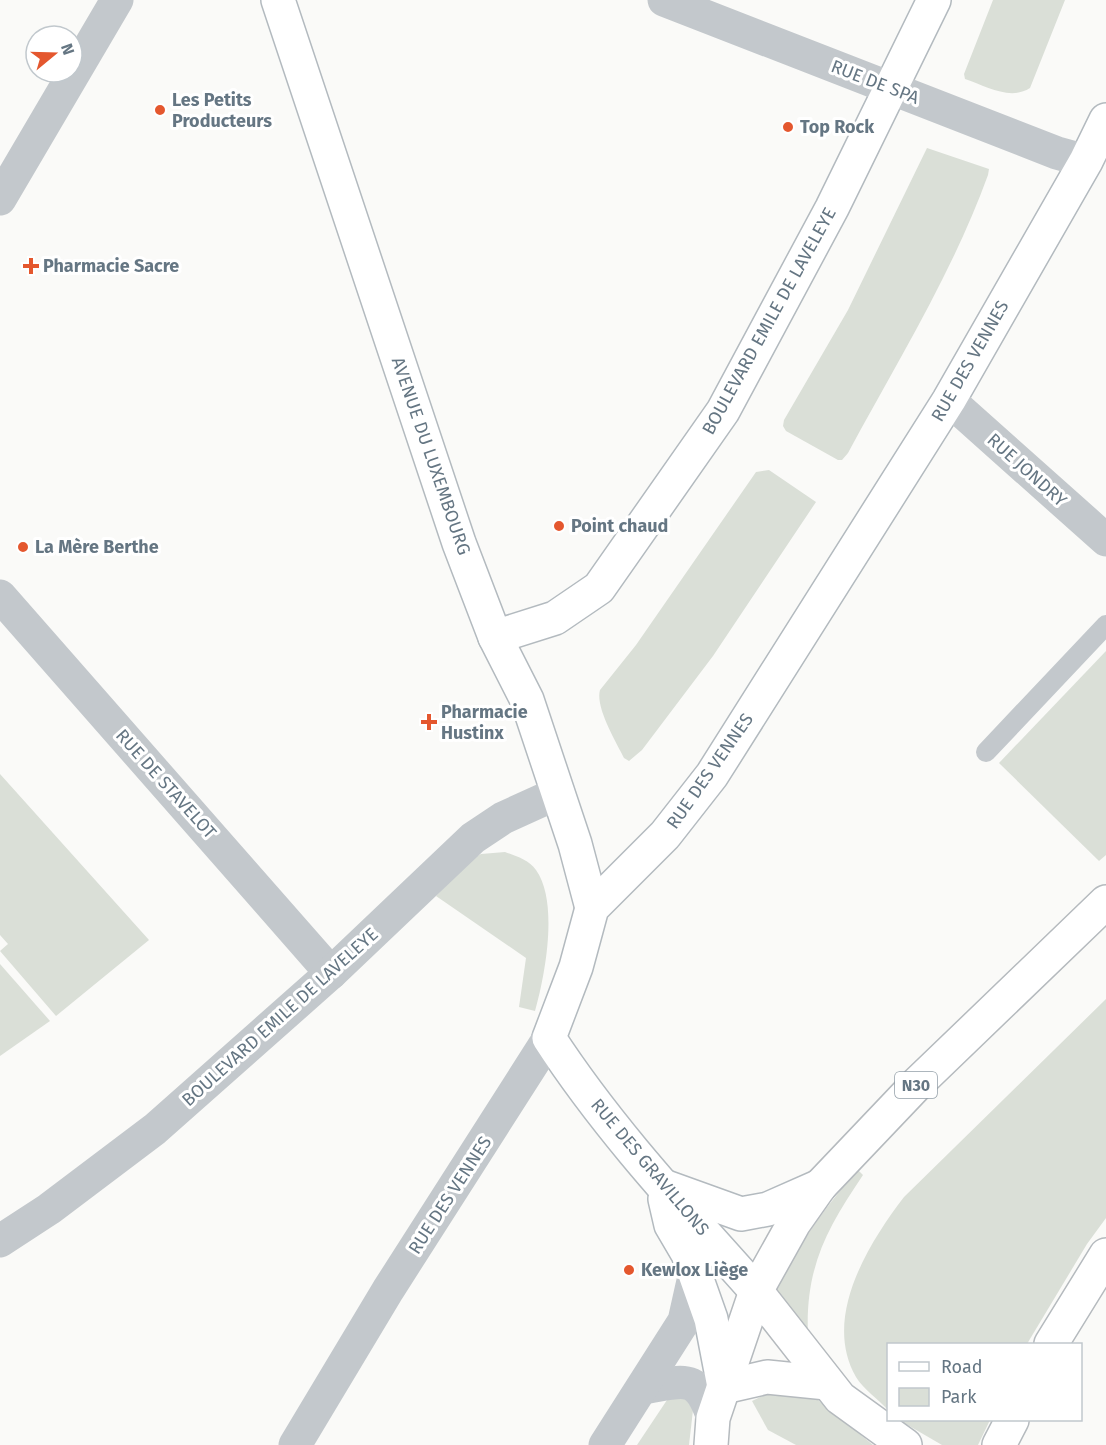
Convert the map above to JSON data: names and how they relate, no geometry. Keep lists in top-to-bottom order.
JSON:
{
  "streets": {
    "street": [
      "RUE DE SPA",
      "BOULEVARD EMILE DE LAVELEYE",
      "RUE DES VENNES",
      "AVENUE DU LUXEMBOURG",
      "RUE JONDRY",
      "RUE DE STAVELOT",
      "N30",
      "RUE DES GRAVILLONS"
    ]
  },
  "crossings": [
    ["RUE DE SPA", "BOULEVARD EMILE DE LAVELEYE"],
    ["RUE DE SPA", "RUE DES VENNES"],
    ["BOULEVARD EMILE DE LAVELEYE", "AVENUE DU LUXEMBOURG"],
    ["BOULEVARD EMILE DE LAVELEYE", "RUE DE STAVELOT"],
    ["RUE DES VENNES", "AVENUE DU LUXEMBOURG"],
    ["RUE DES VENNES", "RUE JONDRY"],
    ["RUE DES VENNES", "RUE DES GRAVILLONS"],
    ["N30", "RUE DES GRAVILLONS"]
  ],
  "places": {
    "other": [
      "Les Petits Producteurs",
      "Top Rock",
      "Point chaud",
      "La Mère Berthe",
      "Kewlox Liège"
    ],
    "health": ["Pharmacie Sacre", "Pharmacie Hustinx"]
  },
  "legend": ["Road", "Park"],
  "north": "right"
}
